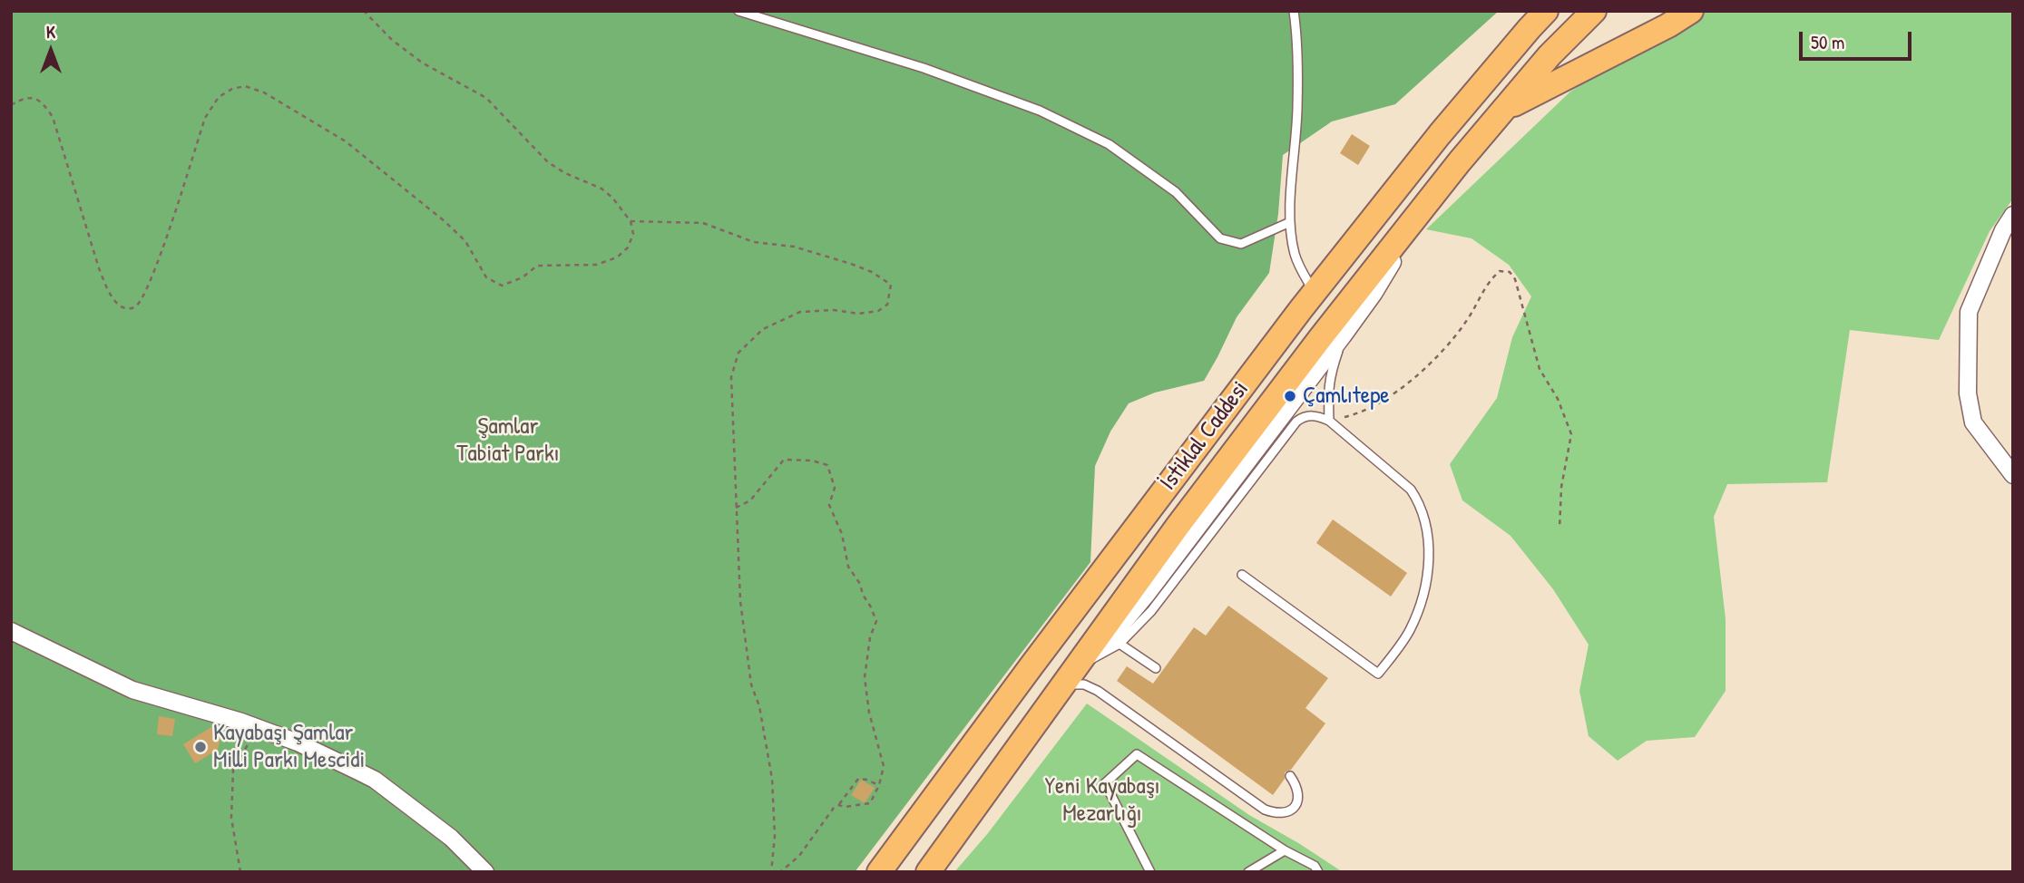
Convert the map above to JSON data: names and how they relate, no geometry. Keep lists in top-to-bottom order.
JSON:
{
  "streets": {
    "main road": ["İstiklal Caddesi"]
  },
  "parks": ["Şamlar Tabiat Parkı", "Yeni Kayabaşı Mezarlığı"],
  "places": ["Çamlıtepe", "Kayabaşı Şamlar Milli Parkı Mescidi"],
  "scale_bar": "50 m",
  "north": "top"
}
